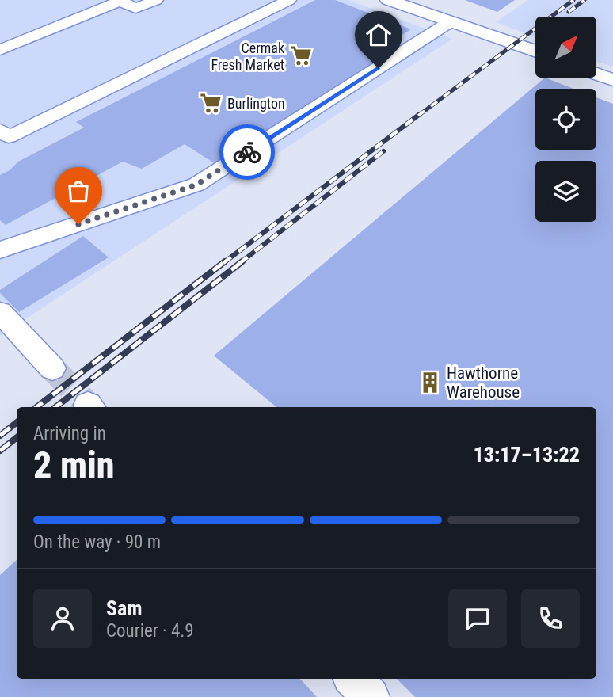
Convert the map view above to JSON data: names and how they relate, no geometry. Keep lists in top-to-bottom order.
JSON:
{
  "places": {
    "supermarket": ["Cermak Fresh Market", "Burlington"],
    "building": ["Hawthorne Warehouse"]
  },
  "north": "top right",
  "page": {
    "heading": ["2 min", "Arriving in", "13:17–13:22"],
    "panel": ["Sam", "Courier · 4.9"],
    "bar": "On the way · 90 m"
  }
}
